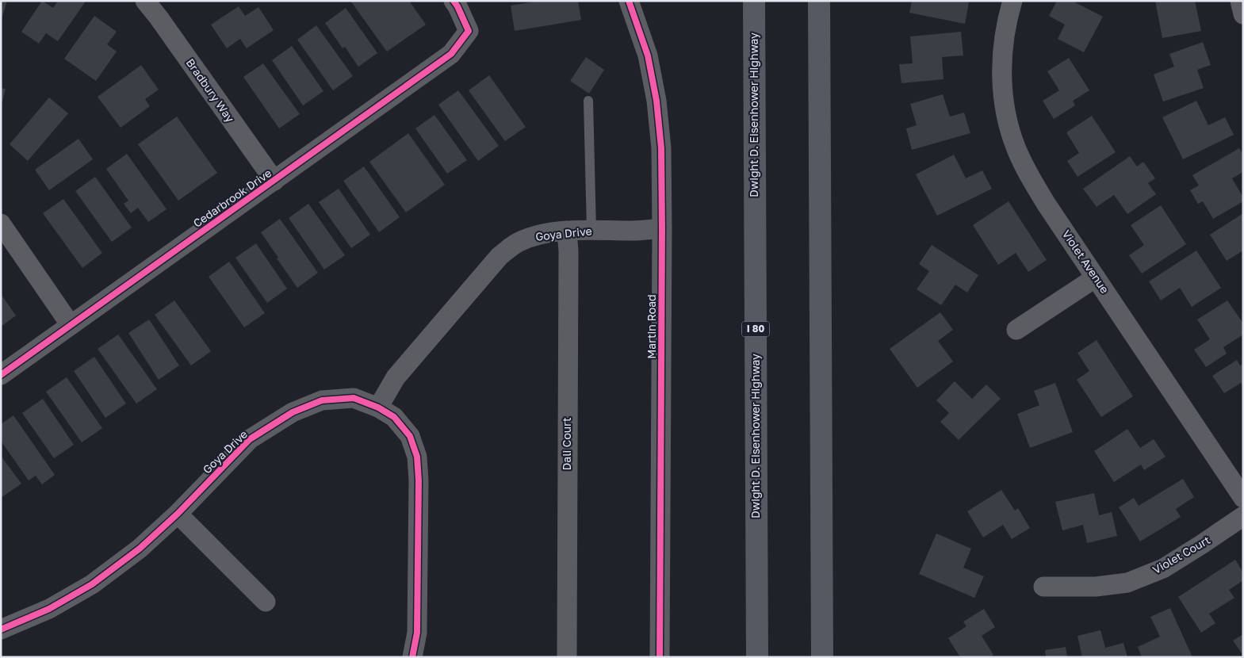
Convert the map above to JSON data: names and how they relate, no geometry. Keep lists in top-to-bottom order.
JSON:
{
  "streets": {
    "highway": ["Dwight D. Eisenhower Highway", "I 80"],
    "street": [
      "Bradbury Way",
      "Cedarbrook Drive",
      "Goya Drive",
      "Violet Avenue",
      "Martin Road",
      "Dali Court",
      "Violet Court"
    ]
  },
  "crossings": [
    ["Bradbury Way", "Cedarbrook Drive"],
    ["Goya Drive", "Martin Road"],
    ["Goya Drive", "Dali Court"]
  ]
}
